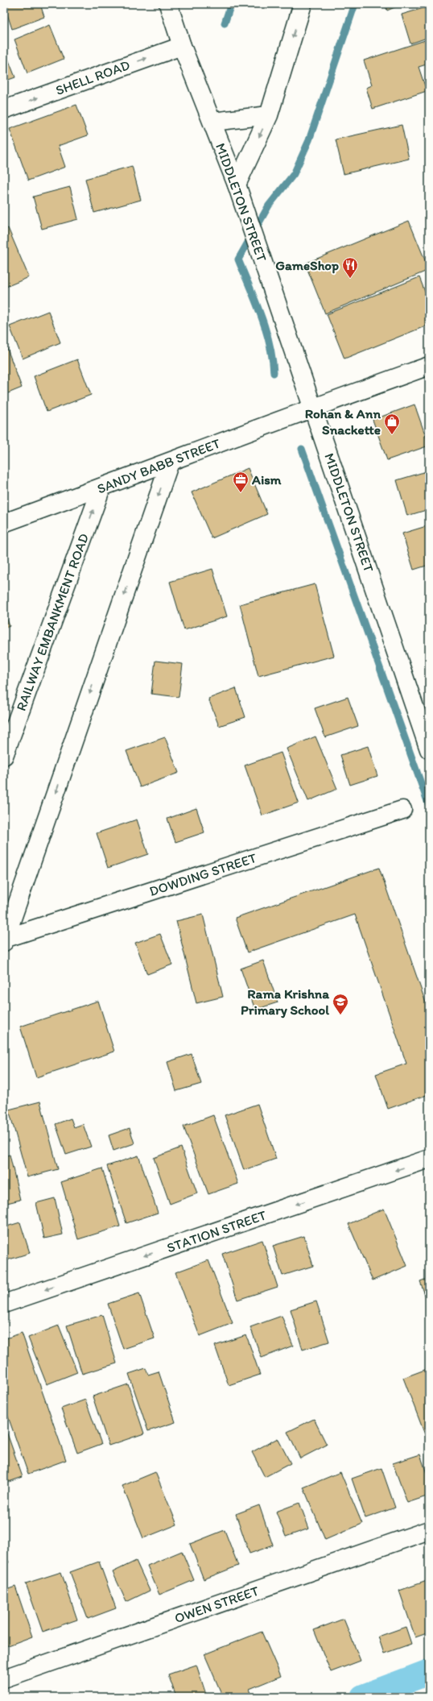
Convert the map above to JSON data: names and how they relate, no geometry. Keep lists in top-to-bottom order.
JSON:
{
  "streets": {
    "street": [
      "SHELL ROAD",
      "MIDDLETON STREET",
      "SANDY BABB STREET",
      "RAILWAY EMBANKMENT ROAD",
      "DOWDING STREET",
      "STATION STREET",
      "OWEN STREET"
    ]
  },
  "crossings": [
    ["SHELL ROAD", "MIDDLETON STREET"],
    ["MIDDLETON STREET", "SANDY BABB STREET"],
    ["SANDY BABB STREET", "RAILWAY EMBANKMENT ROAD"]
  ],
  "one_way": ["SHELL ROAD", "STATION STREET"],
  "places": {
    "restaurant": ["GameShop"],
    "shop": ["Rohan & Ann Snackette"],
    "office": ["Aism"],
    "school or university": ["Rama Krishna Primary School"]
  }
}
